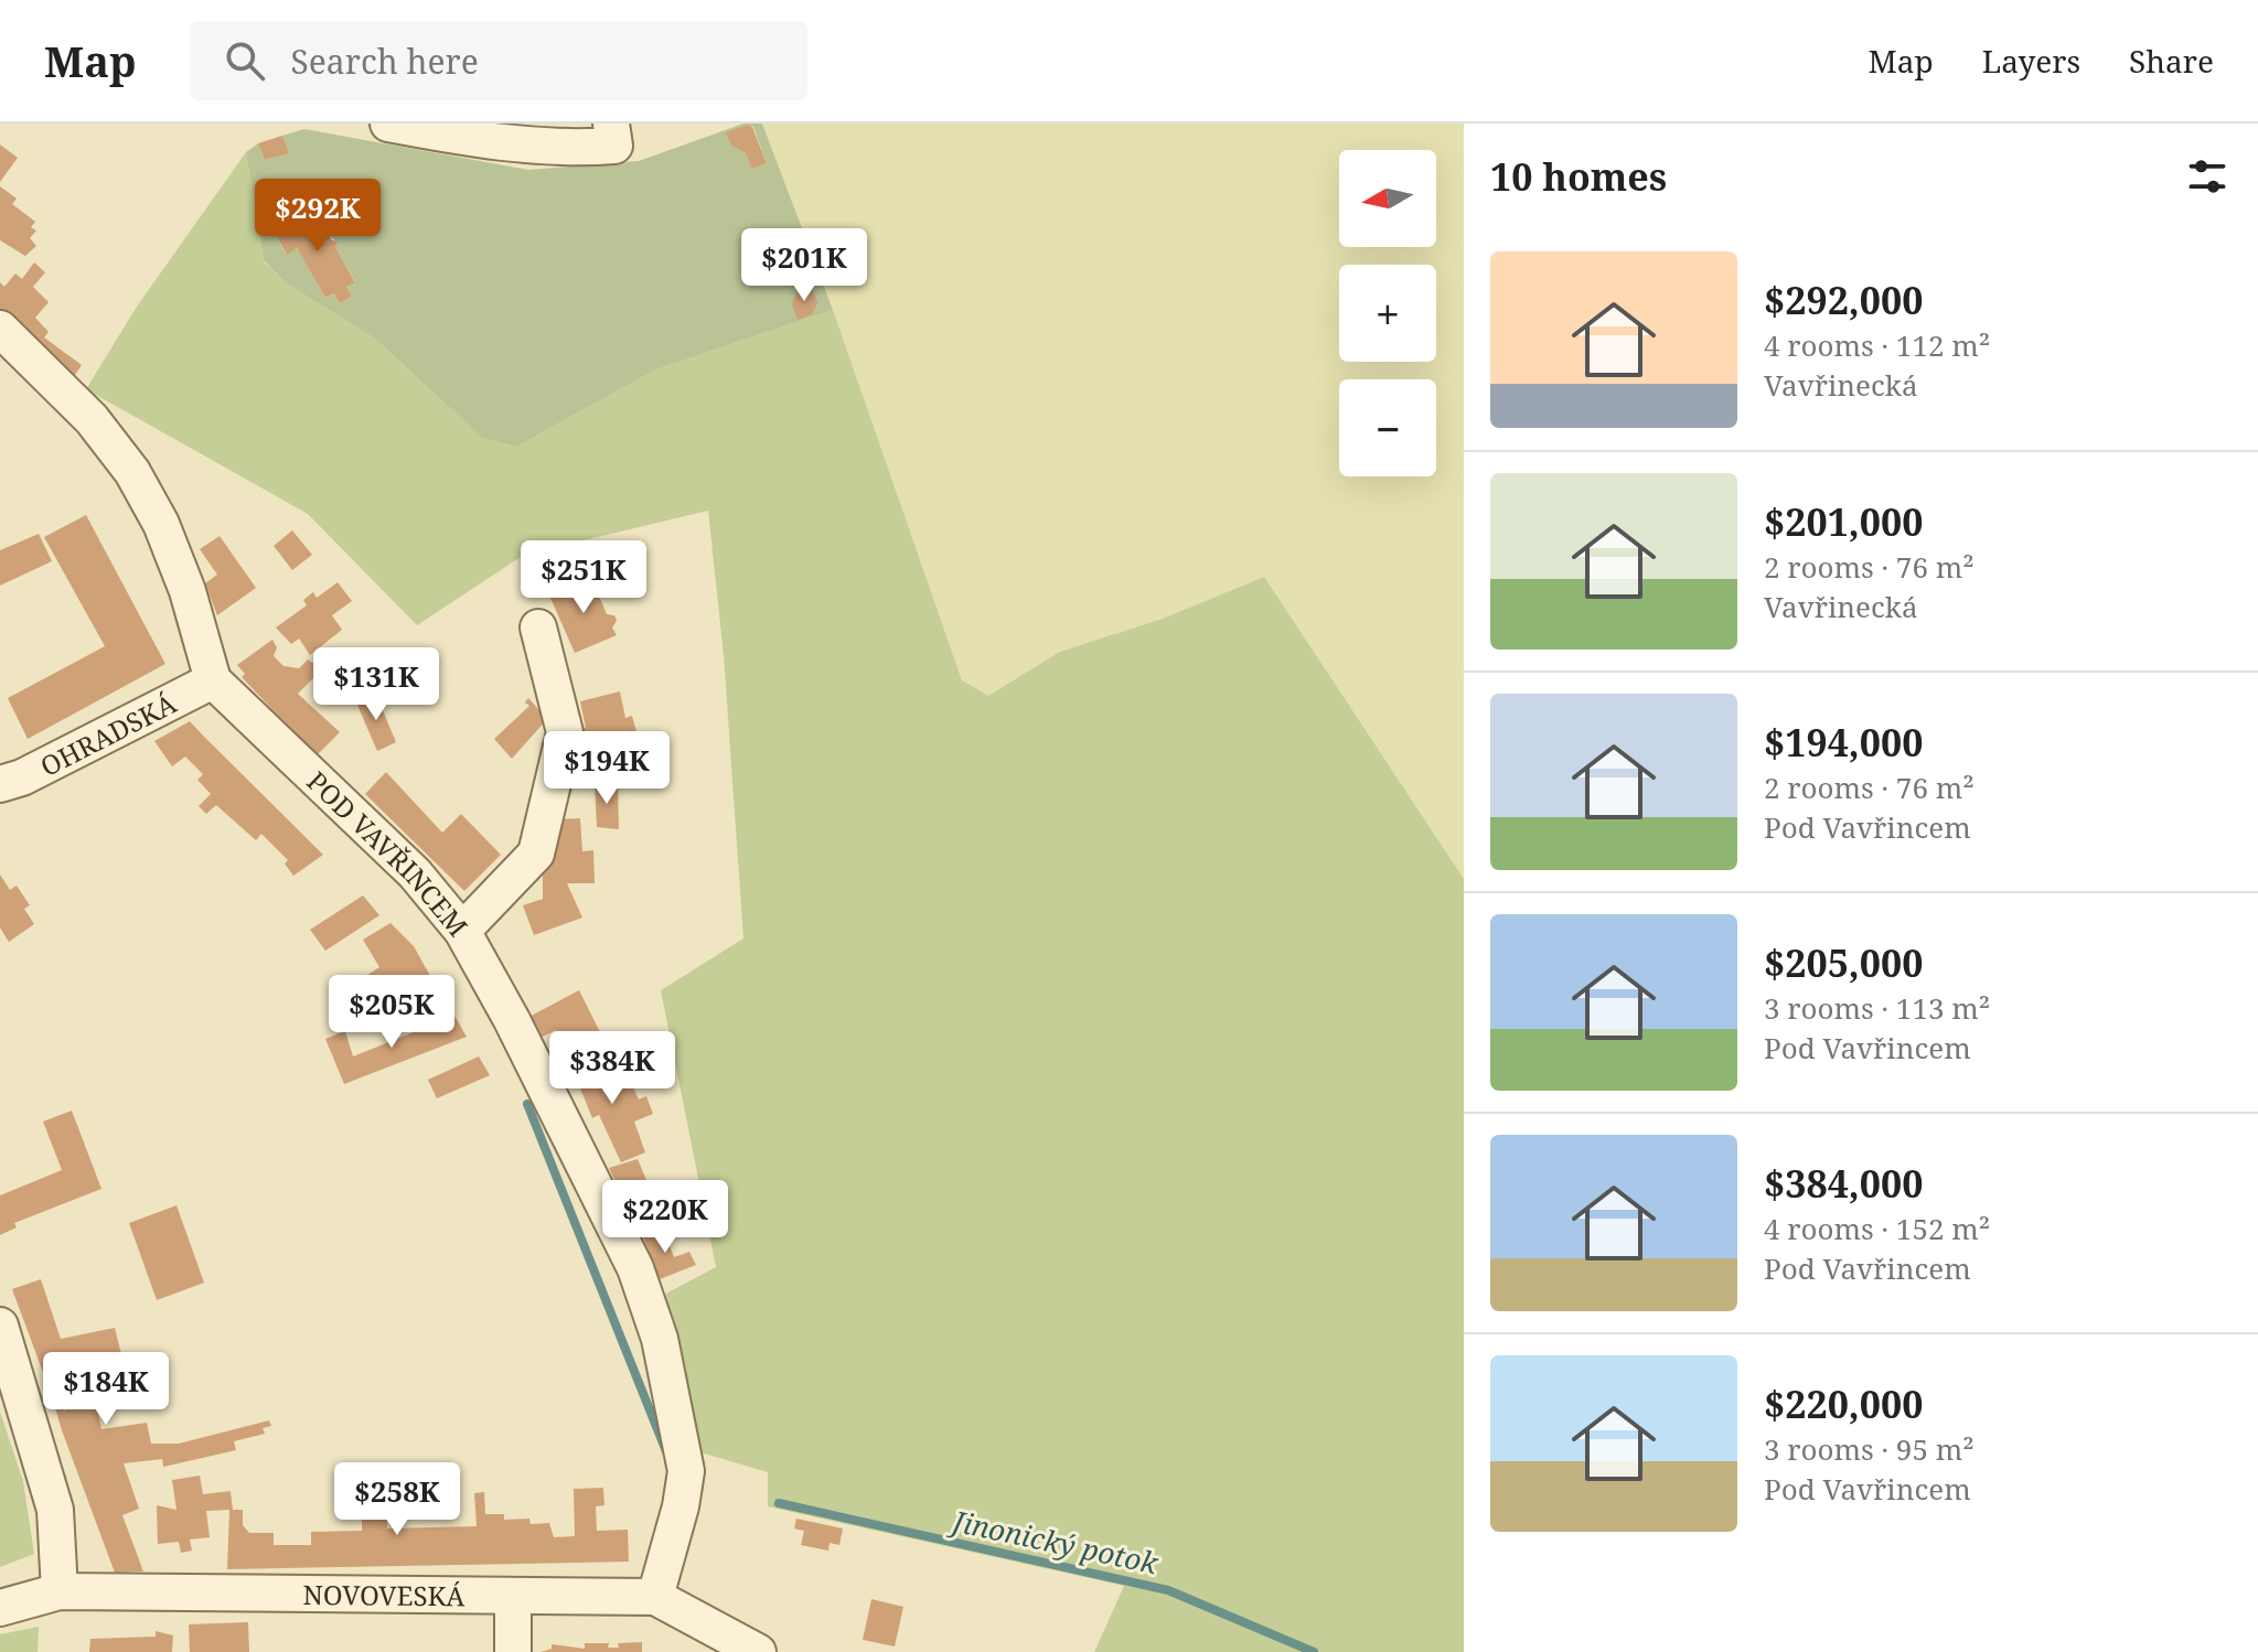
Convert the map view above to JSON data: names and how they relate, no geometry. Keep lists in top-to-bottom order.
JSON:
{
  "streets": {
    "street": ["OHRADSKÁ", "POD VAVŘINCEM", "NOVOVESKÁ"]
  },
  "crossings": [
    ["OHRADSKÁ", "POD VAVŘINCEM"],
    ["POD VAVŘINCEM", "NOVOVESKÁ"]
  ],
  "water": ["Jinonický potok"],
  "north": "left",
  "page": {
    "header": "Map",
    "search": "Search here",
    "nav": ["Map", "Layers", "Share"],
    "heading": "10 homes",
    "map_buttons": ["+", "−"],
    "price": [
      "$292K",
      "$201K",
      "$251K",
      "$131K",
      "$194K",
      "$205K",
      "$384K",
      "$220K",
      "$184K",
      "$258K"
    ],
    "list": [
      {
        "name": "$292,000",
        "note": "4 rooms · 112 m² · Vavřinecká"
      },
      {
        "name": "$201,000",
        "note": "2 rooms · 76 m² · Vavřinecká"
      },
      {
        "name": "$194,000",
        "note": "2 rooms · 76 m² · Pod Vavřincem"
      },
      {
        "name": "$205,000",
        "note": "3 rooms · 113 m² · Pod Vavřincem"
      },
      {
        "name": "$384,000",
        "note": "4 rooms · 152 m² · Pod Vavřincem"
      },
      {
        "name": "$220,000",
        "note": "3 rooms · 95 m² · Pod Vavřincem"
      }
    ]
  }
}
